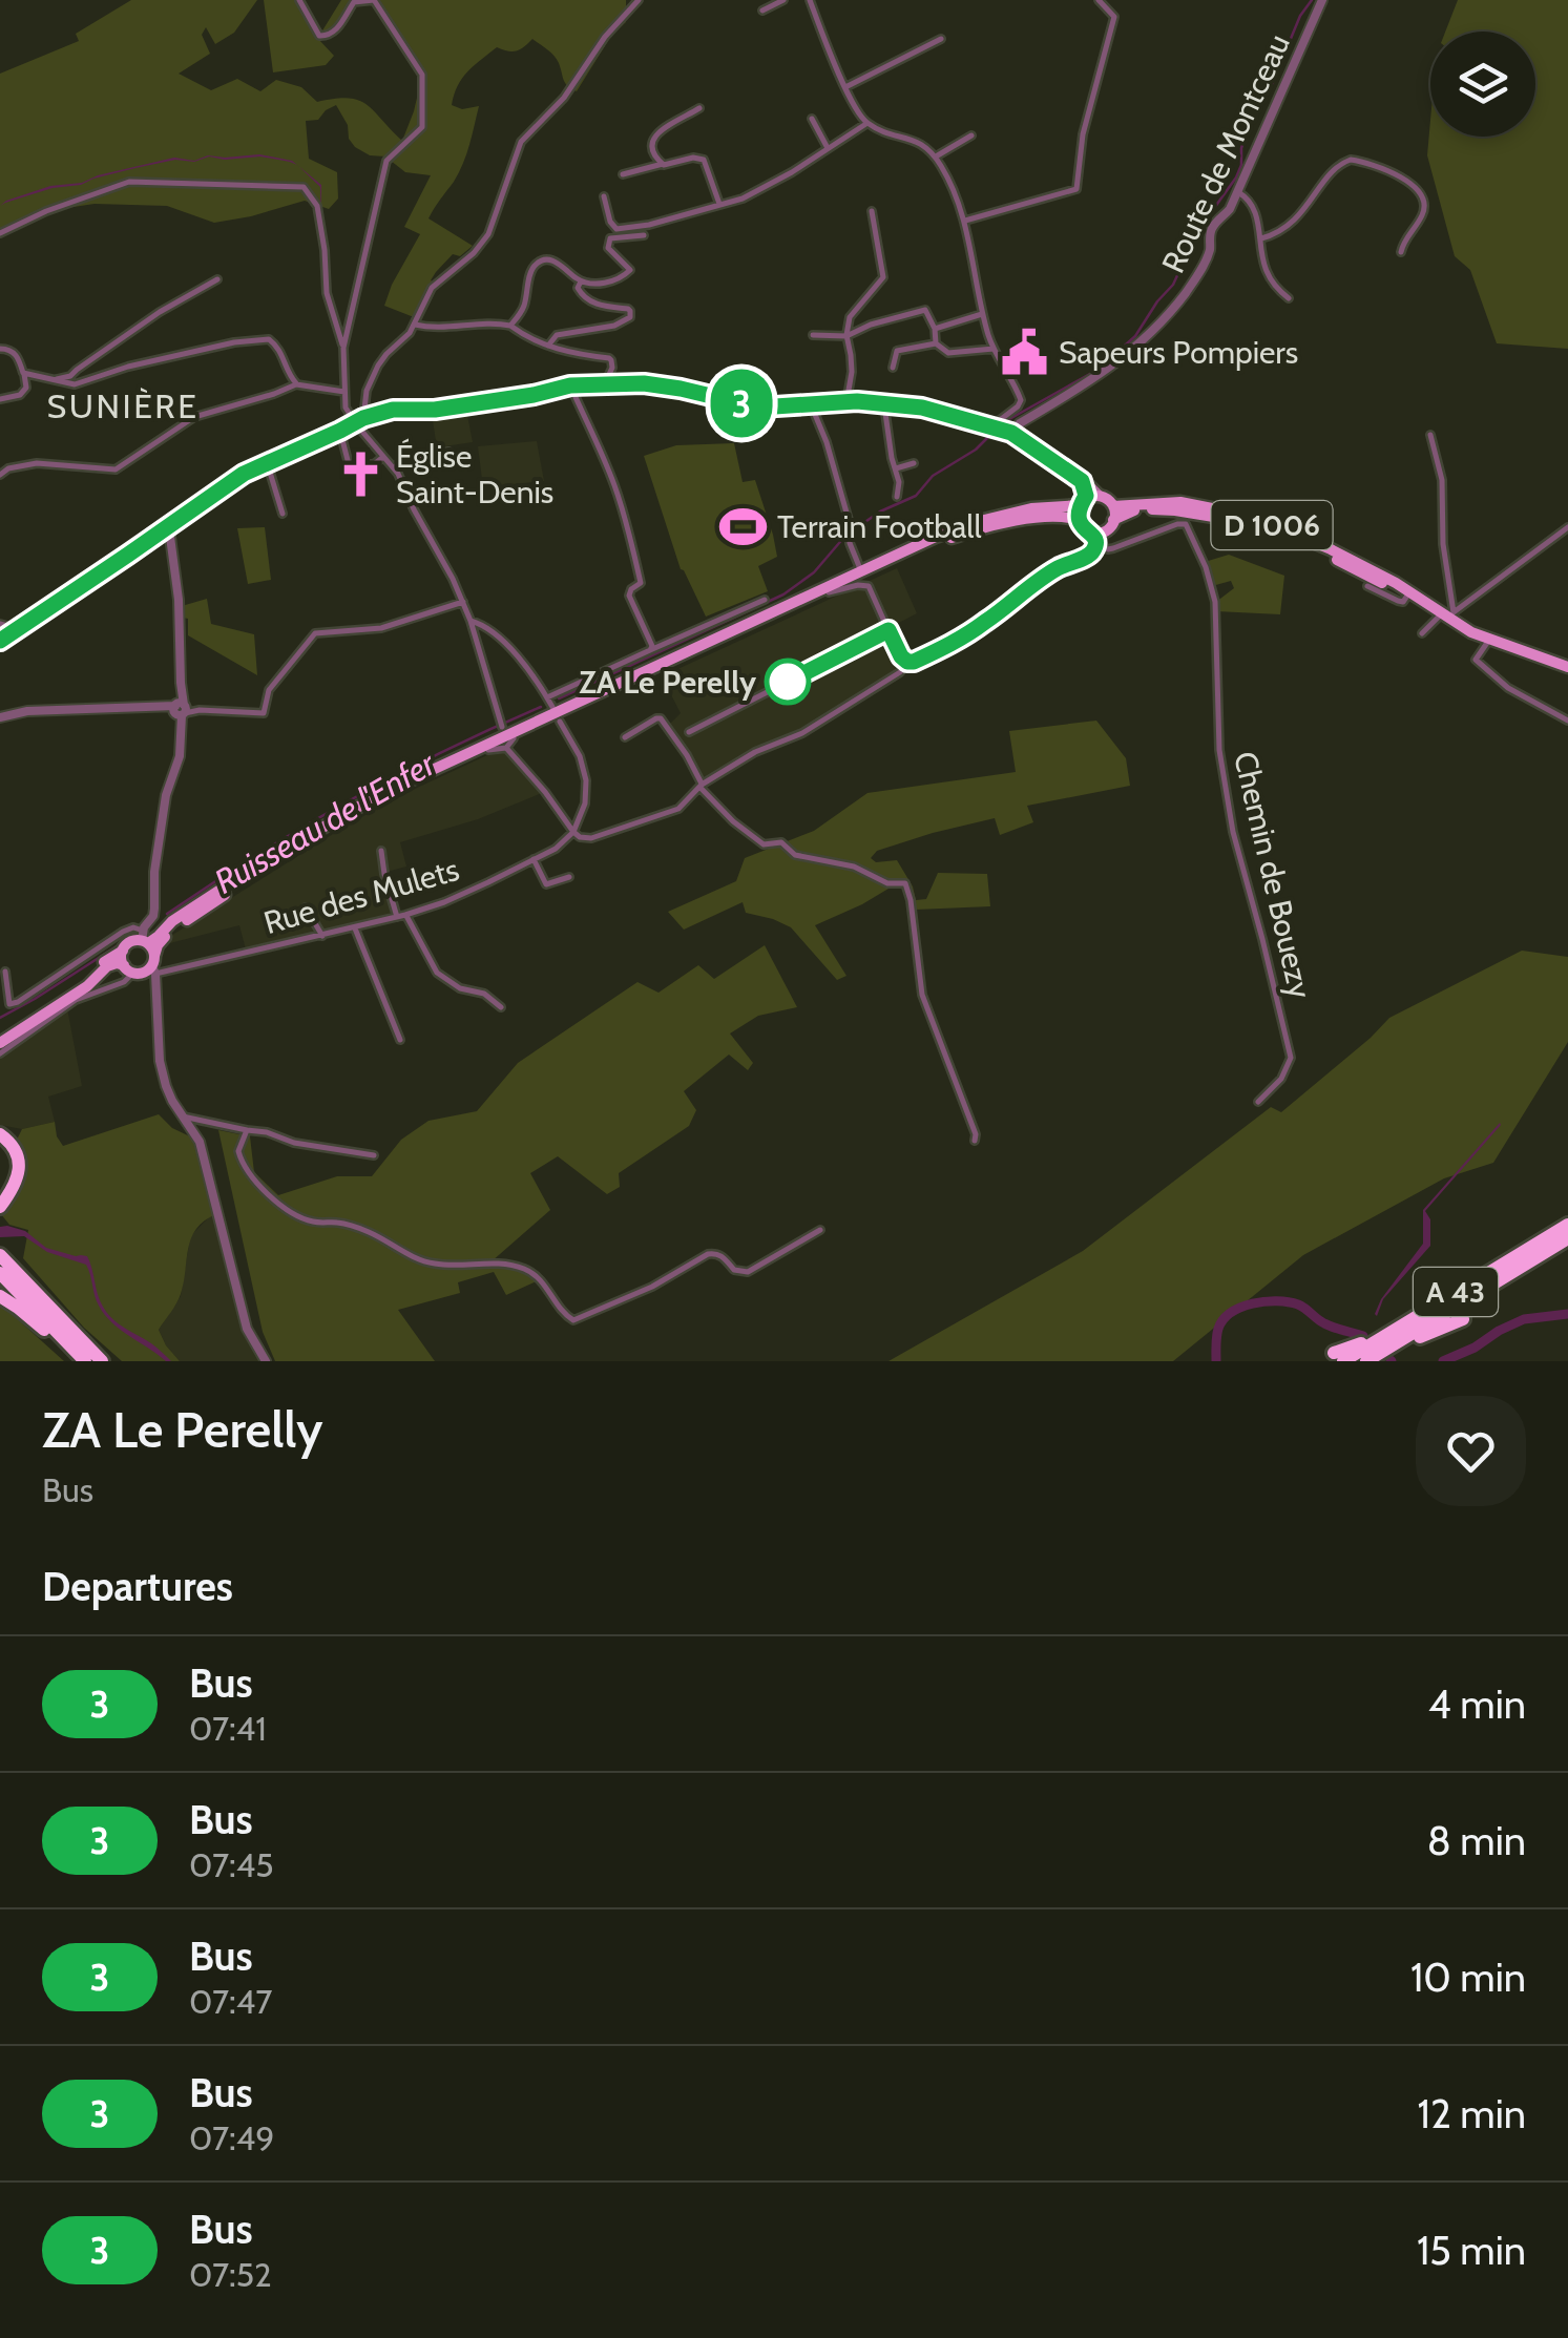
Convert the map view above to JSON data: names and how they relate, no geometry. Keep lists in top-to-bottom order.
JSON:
{
  "streets": {
    "highway": ["A 43"],
    "main road": ["D 1006"],
    "street": ["Route de Montceau", "Chemin de Bouezy", "Rue des Mulets"]
  },
  "districts": ["SUNIÈRE"],
  "water": ["Ruisseau de l'Enfer"],
  "places": {
    "public building": ["Sapeurs Pompiers"],
    "church": ["Église Saint-Denis"],
    "sports": ["Terrain Football"],
    "other": ["ZA Le Perelly"]
  },
  "lines": ["bus line 3"],
  "page": {
    "on_map": "3",
    "heading": [
      ["ZA Le Perelly", "Bus"],
      "Departures"
    ],
    "list": [
      {
        "mark": "3",
        "name": "Bus",
        "note": "07:41",
        "value": "4 min"
      },
      {
        "mark": "3",
        "name": "Bus",
        "note": "07:45",
        "value": "8 min"
      },
      {
        "mark": "3",
        "name": "Bus",
        "note": "07:47",
        "value": "10 min"
      },
      {
        "mark": "3",
        "name": "Bus",
        "note": "07:49",
        "value": "12 min"
      },
      {
        "mark": "3",
        "name": "Bus",
        "note": "07:52",
        "value": "15 min"
      }
    ]
  }
}
